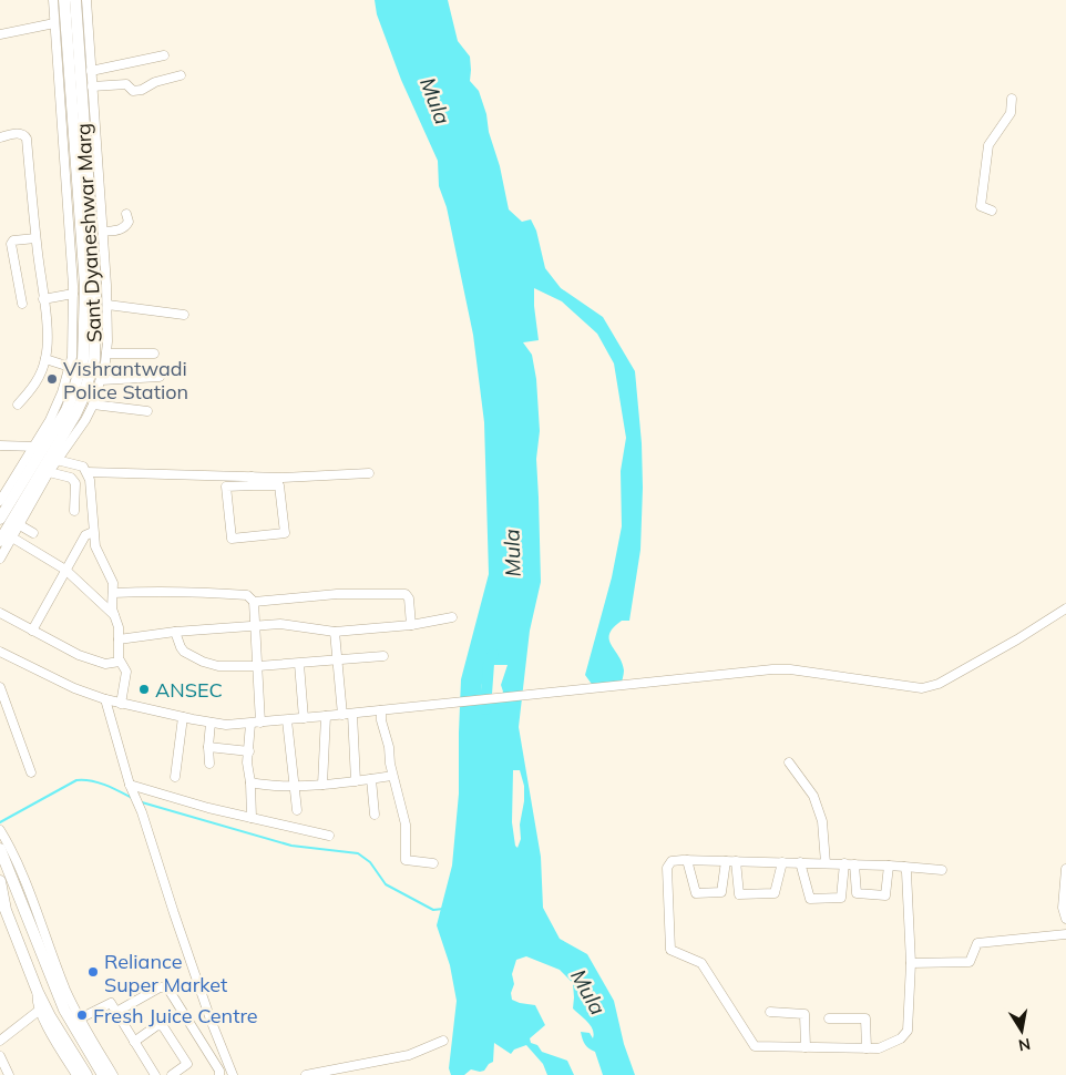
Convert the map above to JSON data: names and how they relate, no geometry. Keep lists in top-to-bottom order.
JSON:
{
  "streets": {
    "main road": ["Sant Dyaneshwar Marg"]
  },
  "water": ["Mula"],
  "places": [
    "Vishrantwadi Police Station",
    "ANSEC",
    "Reliance Super Market",
    "Fresh Juice Centre"
  ],
  "north": "bottom"
}
